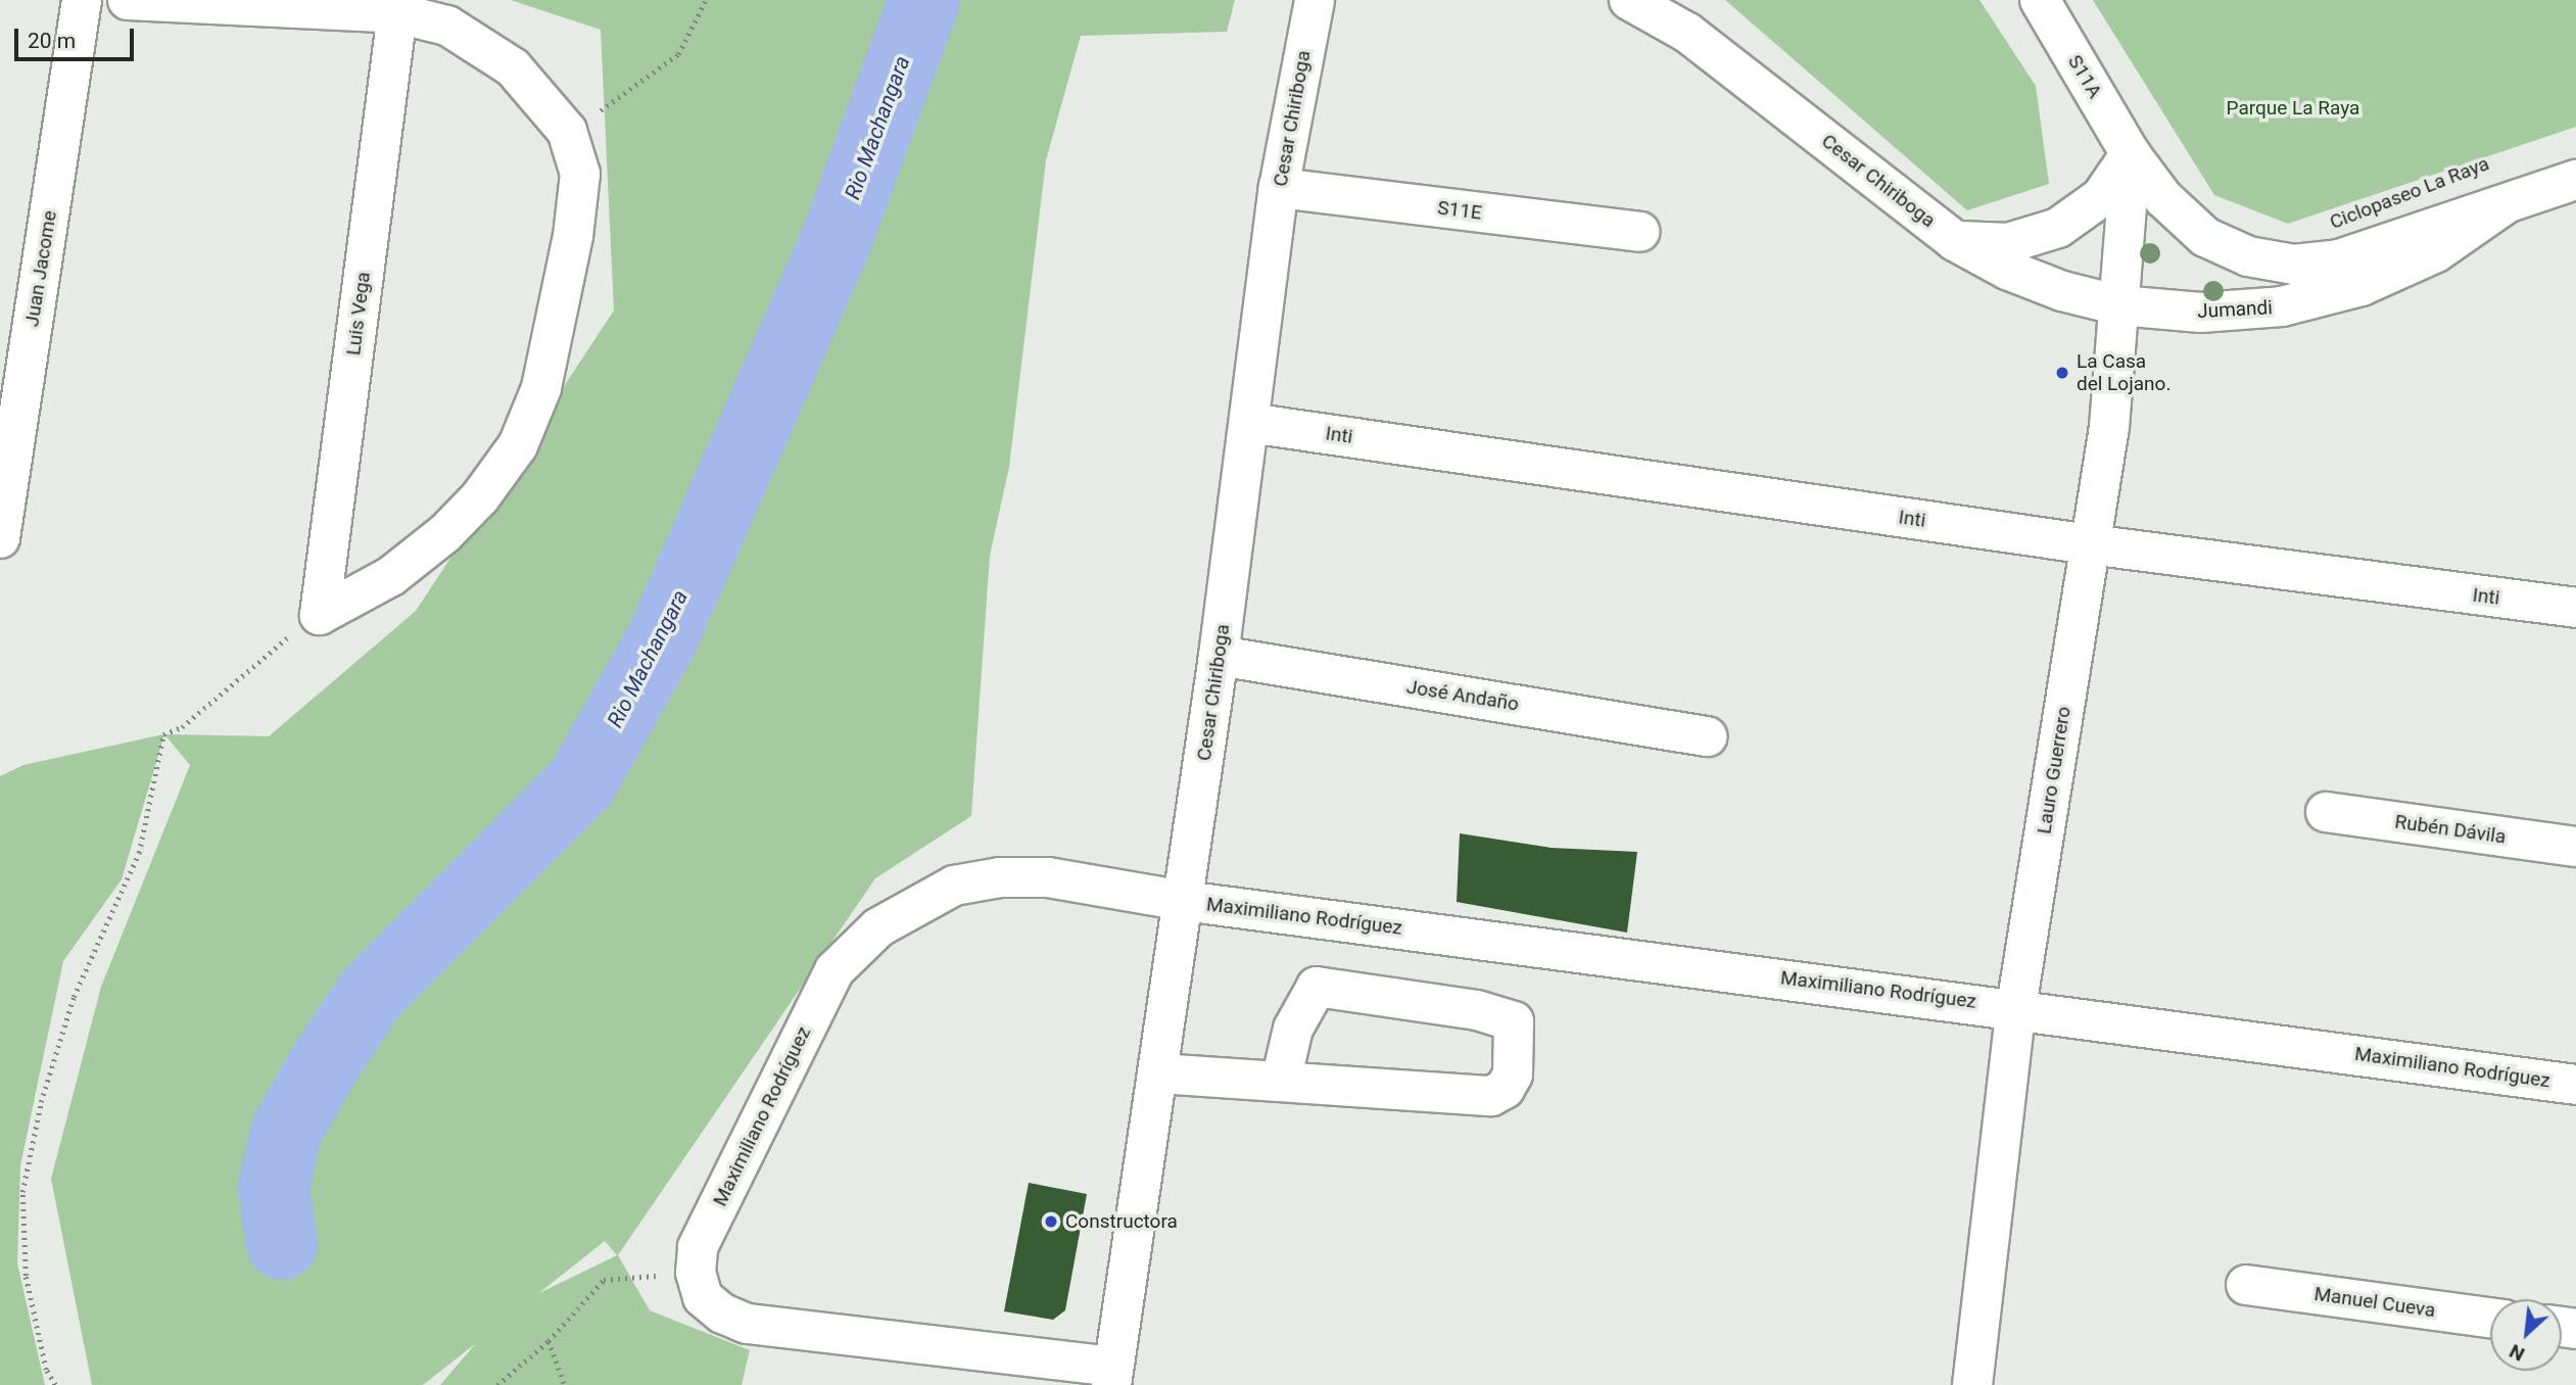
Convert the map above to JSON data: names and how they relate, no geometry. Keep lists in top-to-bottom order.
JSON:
{
  "streets": {
    "street": [
      "S11A",
      "Cesar Chiriboga",
      "S11E",
      "Juan Jacome",
      "Jumandi",
      "Luis Vega",
      "Inti",
      "José Andaño",
      "Lauro Guerrero",
      "Rubén Dávila",
      "Maximiliano Rodríguez",
      "Manuel Cueva"
    ]
  },
  "crossings": [
    ["S11A", "Cesar Chiriboga"],
    ["S11A", "Jumandi"],
    ["S11A", "Lauro Guerrero"],
    ["Cesar Chiriboga", "S11E"],
    ["Cesar Chiriboga", "Jumandi"],
    ["Cesar Chiriboga", "Inti"],
    ["Cesar Chiriboga", "José Andaño"],
    ["Cesar Chiriboga", "Lauro Guerrero"],
    ["Cesar Chiriboga", "Maximiliano Rodríguez"],
    ["Jumandi", "Lauro Guerrero"],
    ["Inti", "Lauro Guerrero"],
    ["Lauro Guerrero", "Maximiliano Rodríguez"]
  ],
  "water": ["Rio Machangara"],
  "parks": ["Parque La Raya"],
  "places": ["La Casa del Lojano.", "Constructora"],
  "scale_bar": "20 m",
  "north": "bottom left"
}
